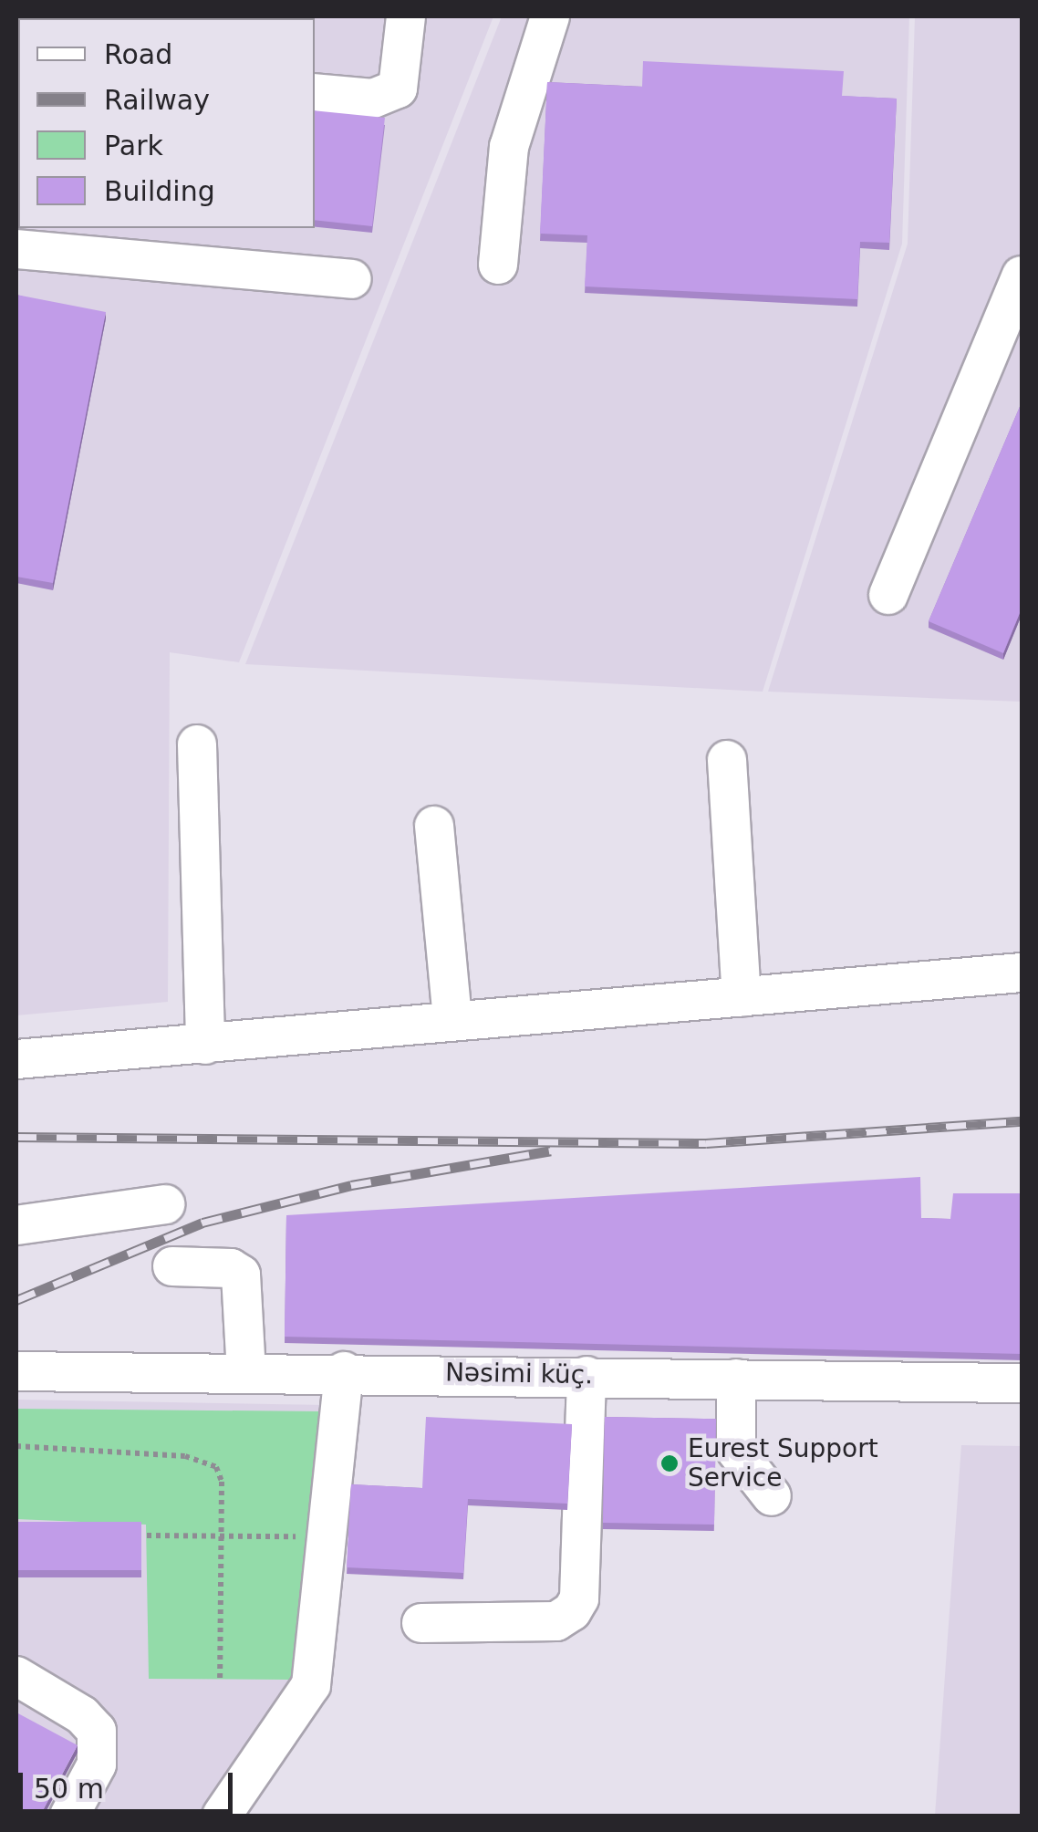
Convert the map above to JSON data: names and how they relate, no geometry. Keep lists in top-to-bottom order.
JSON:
{
  "streets": {
    "street": ["Nəsimi küç."]
  },
  "places": ["Eurest Support Service"],
  "legend": [
    "Road",
    "Railway",
    "Park",
    "Building"
  ],
  "scale_bar": "50 m"
}
